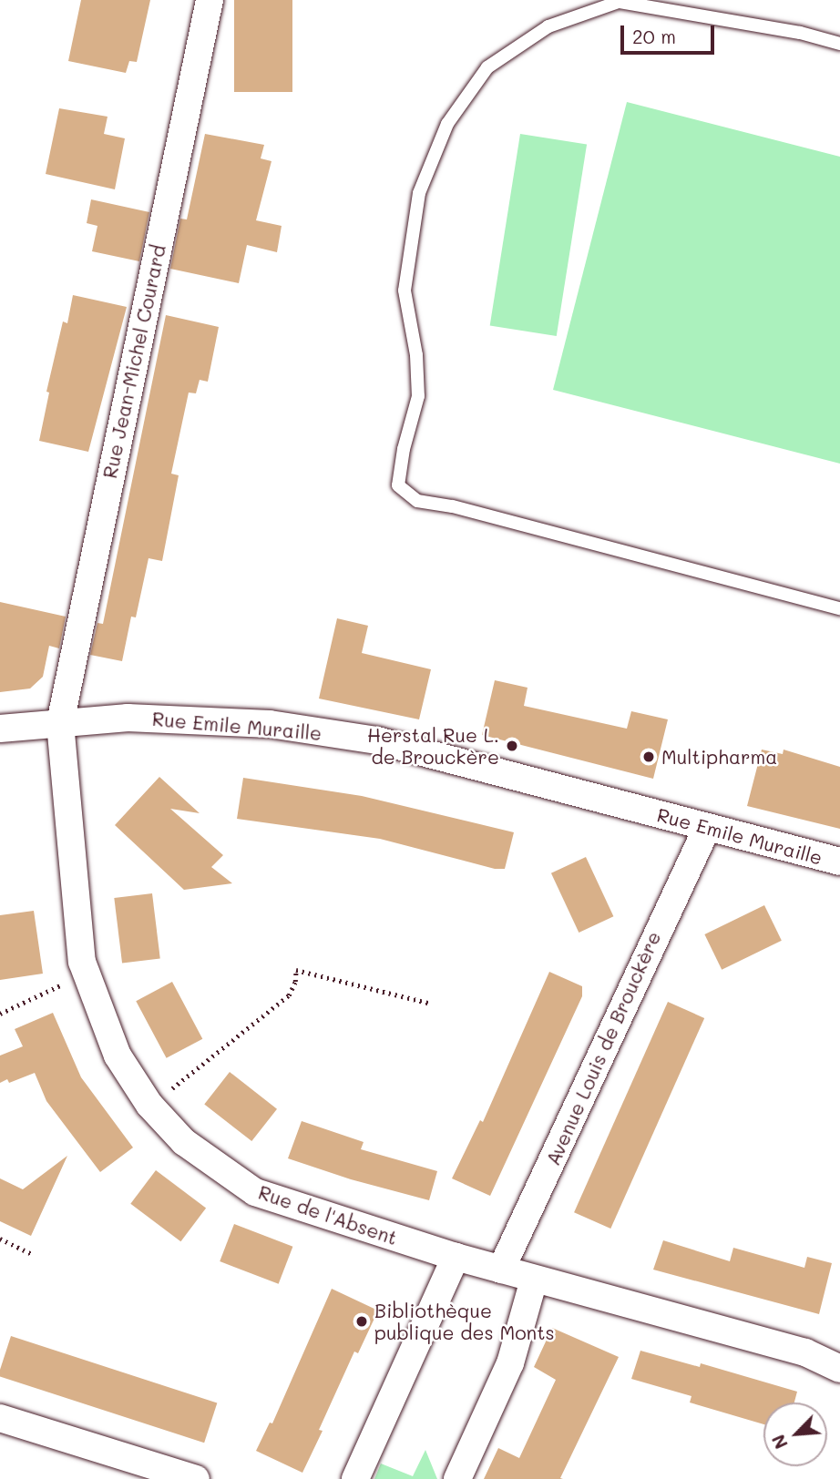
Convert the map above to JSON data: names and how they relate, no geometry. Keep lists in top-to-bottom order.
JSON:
{
  "streets": {
    "street": [
      "Rue Jean-Michel Courard",
      "Rue Emile Muraille",
      "Avenue Louis de Brouckère",
      "Rue de l'Absent"
    ]
  },
  "crossings": [
    ["Rue Jean-Michel Courard", "Rue Emile Muraille"],
    ["Rue Jean-Michel Courard", "Rue de l'Absent"],
    ["Rue Emile Muraille", "Avenue Louis de Brouckère"],
    ["Rue Emile Muraille", "Rue de l'Absent"],
    ["Avenue Louis de Brouckère", "Rue de l'Absent"]
  ],
  "places": ["Herstal Rue L. de Brouckère", "Multipharma", "Bibliothèque publique des Monts"],
  "scale_bar": "20 m",
  "north": "bottom left"
}
